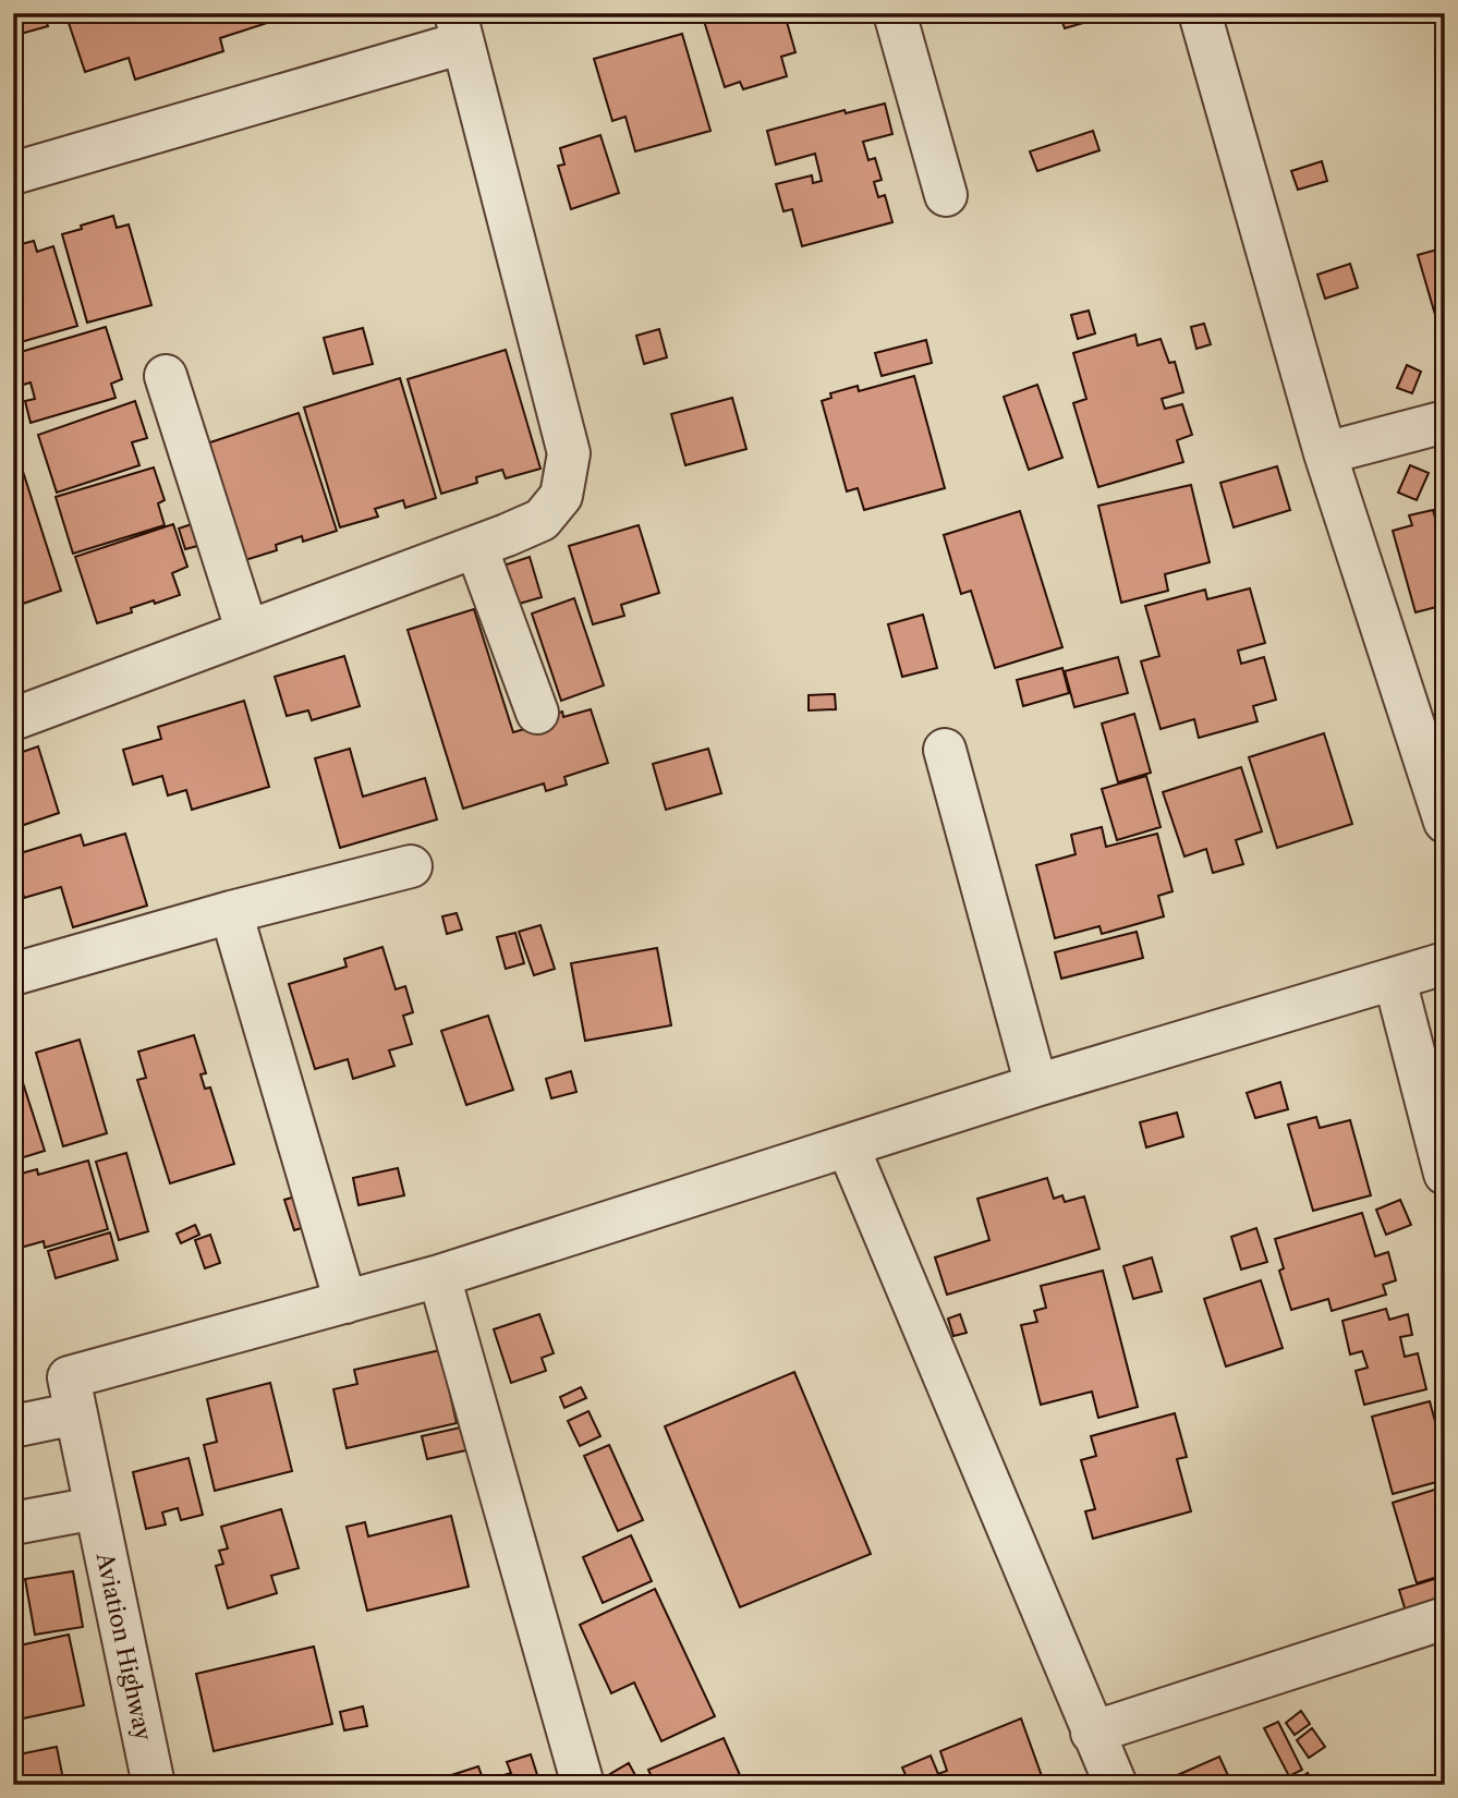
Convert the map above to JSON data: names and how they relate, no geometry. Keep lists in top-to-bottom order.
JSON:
{
  "streets": {
    "street": ["Aviation Highway"]
  }
}
